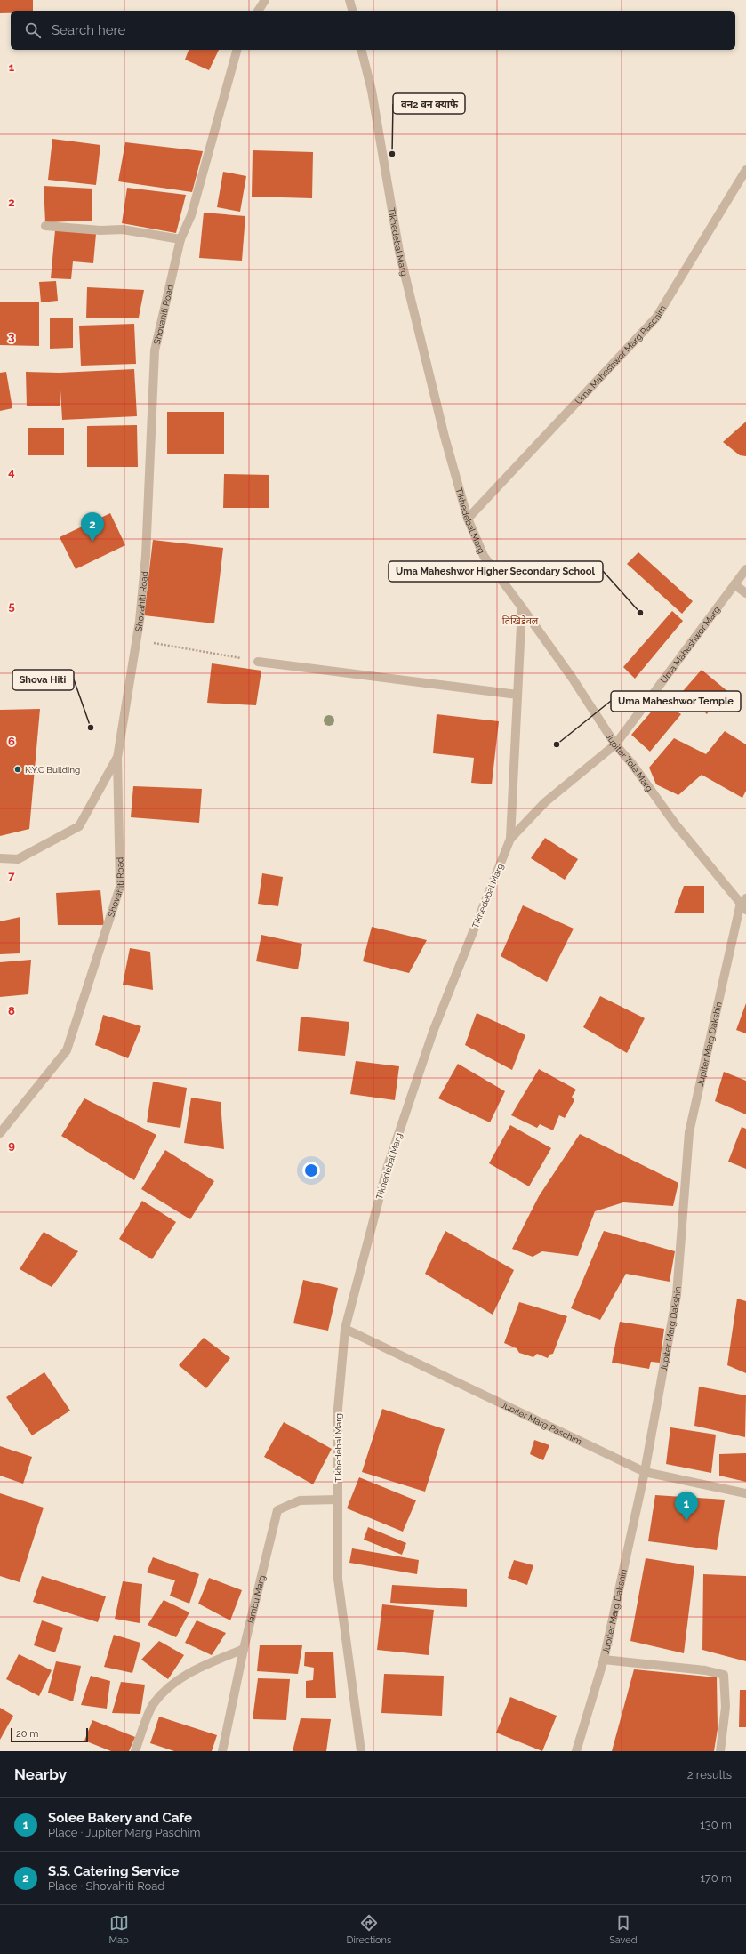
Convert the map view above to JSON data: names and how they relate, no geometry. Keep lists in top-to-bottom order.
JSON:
{
  "streets": {
    "street": [
      "Tikhedebal Marg",
      "Shovahiti Road",
      "Uma Maheshwor Marg Paschim",
      "Uma Maheshwor Marg",
      "Jupiter Tole Marg",
      "Jupiter Marg Dakshin",
      "Jupiter Marg Paschim",
      "Jambu Marg"
    ]
  },
  "crossings": [
    ["Tikhedebal Marg", "Uma Maheshwor Marg Paschim"],
    ["Tikhedebal Marg", "Uma Maheshwor Marg"],
    ["Tikhedebal Marg", "Jupiter Tole Marg"],
    ["Tikhedebal Marg", "Jupiter Marg Paschim"],
    ["Tikhedebal Marg", "Jambu Marg"],
    ["Uma Maheshwor Marg", "Jupiter Tole Marg"],
    ["Jupiter Tole Marg", "Jupiter Marg Dakshin"],
    ["Jupiter Marg Dakshin", "Jupiter Marg Paschim"]
  ],
  "districts": ["तिखिडेवल"],
  "places": [
    "वन2 वन क्याफे",
    "Uma Maheshwor Higher Secondary School",
    "Shova Hiti",
    "Uma Maheshwor Temple",
    "K.Y.C Building"
  ],
  "scale_bar": "20 m",
  "page": {
    "search": "Search here",
    "pins": ["2", "1"],
    "scale": "20 m",
    "heading": ["Nearby", "2 results"],
    "list": [
      {
        "mark": "1",
        "name": "Solee Bakery and Cafe",
        "note": "Place · Jupiter Marg Paschim",
        "value": "130 m"
      },
      {
        "mark": "2",
        "name": "S.S. Catering Service",
        "note": "Place · Shovahiti Road",
        "value": "170 m"
      }
    ],
    "nav": ["Map", "Directions", "Saved"]
  },
  "grid": {
    "rows": [
      "1",
      "2",
      "3",
      "4",
      "5",
      "6",
      "7",
      "8",
      "9"
    ]
  }
}
